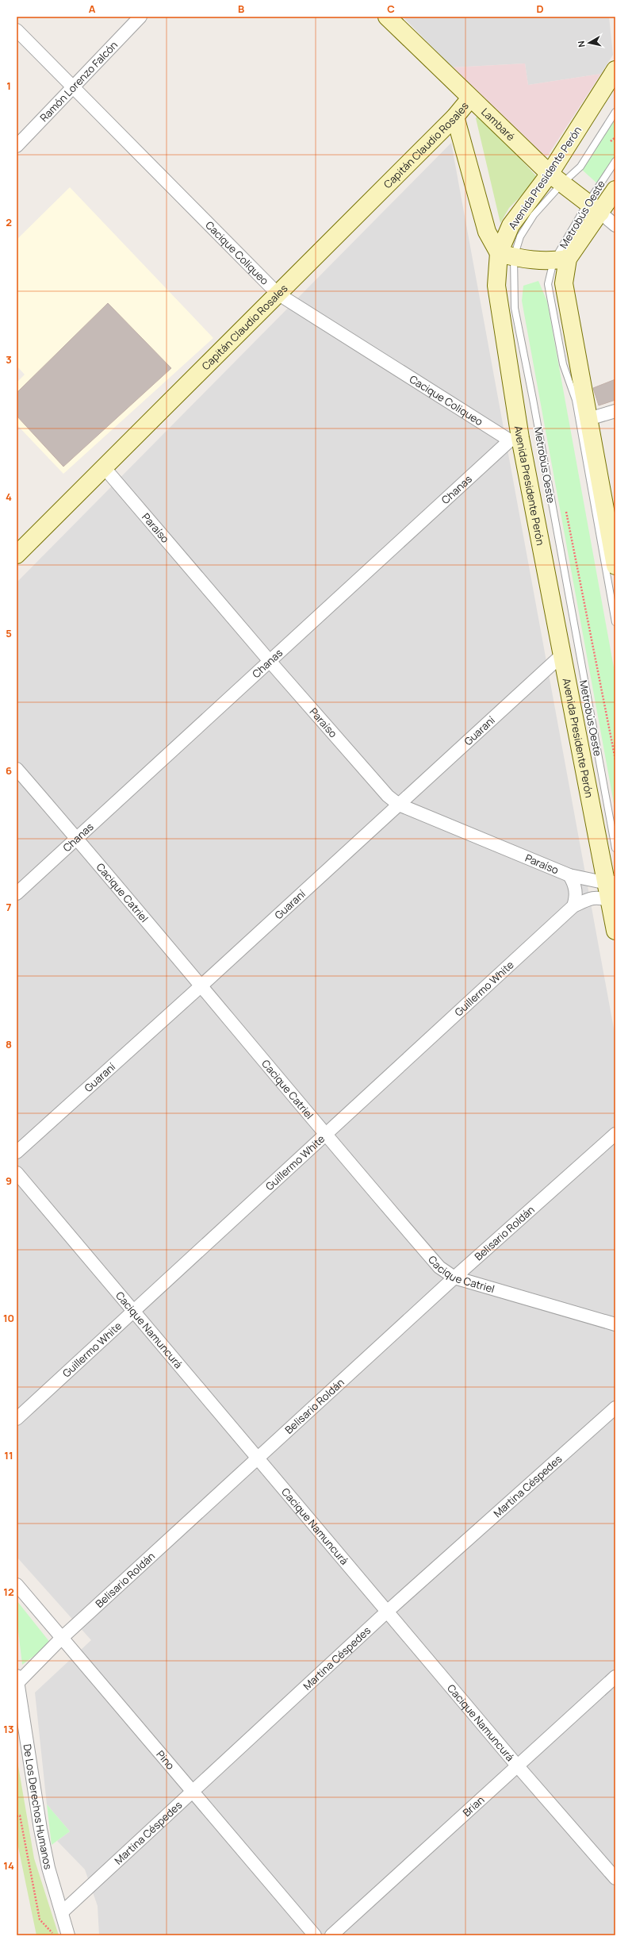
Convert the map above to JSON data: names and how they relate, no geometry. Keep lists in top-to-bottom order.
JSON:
{
  "streets": {
    "main road": ["Lambaré", "Capitán Claudio Rosales", "Avenida Presidente Perón"],
    "street": [
      "Ramón Lorenzo Falcón",
      "Cacique Coliqueo",
      "Chanas",
      "Paraíso",
      "Guaraní",
      "Cacique Catriel",
      "Guillermo White",
      "Belisario Roldán",
      "Cacique Namuncurá",
      "Martina Céspedes",
      "Pino",
      "De Los Derechos Humanos",
      "Brian"
    ],
    "lane": ["Metrobús Oeste"]
  },
  "crossings": [
    ["Ramón Lorenzo Falcón", "Cacique Coliqueo"],
    ["Lambaré", "Capitán Claudio Rosales"],
    ["Lambaré", "Avenida Presidente Perón"],
    ["Lambaré", "Metrobús Oeste"],
    ["Capitán Claudio Rosales", "Cacique Coliqueo"],
    ["Capitán Claudio Rosales", "Paraíso"],
    ["Avenida Presidente Perón", "Metrobús Oeste"],
    ["Avenida Presidente Perón", "Cacique Coliqueo"],
    ["Avenida Presidente Perón", "Chanas"],
    ["Avenida Presidente Perón", "Paraíso"],
    ["Avenida Presidente Perón", "Guaraní"],
    ["Avenida Presidente Perón", "Guillermo White"],
    ["Cacique Coliqueo", "Chanas"],
    ["Chanas", "Paraíso"],
    ["Chanas", "Cacique Catriel"],
    ["Paraíso", "Guaraní"],
    ["Guaraní", "Cacique Catriel"],
    ["Cacique Catriel", "Guillermo White"],
    ["Cacique Catriel", "Belisario Roldán"],
    ["Guillermo White", "Cacique Namuncurá"],
    ["Belisario Roldán", "Cacique Namuncurá"],
    ["Belisario Roldán", "Pino"],
    ["Belisario Roldán", "De Los Derechos Humanos"],
    ["Cacique Namuncurá", "Martina Céspedes"],
    ["Cacique Namuncurá", "Brian"],
    ["Martina Céspedes", "Pino"],
    ["Martina Céspedes", "De Los Derechos Humanos"]
  ],
  "north": "left",
  "grid": {
    "columns": [
      "A",
      "B",
      "C",
      "D"
    ],
    "rows": [
      "1",
      "2",
      "3",
      "4",
      "5",
      "6",
      "7",
      "8",
      "9",
      "10",
      "11",
      "12",
      "13",
      "14"
    ]
  }
}
